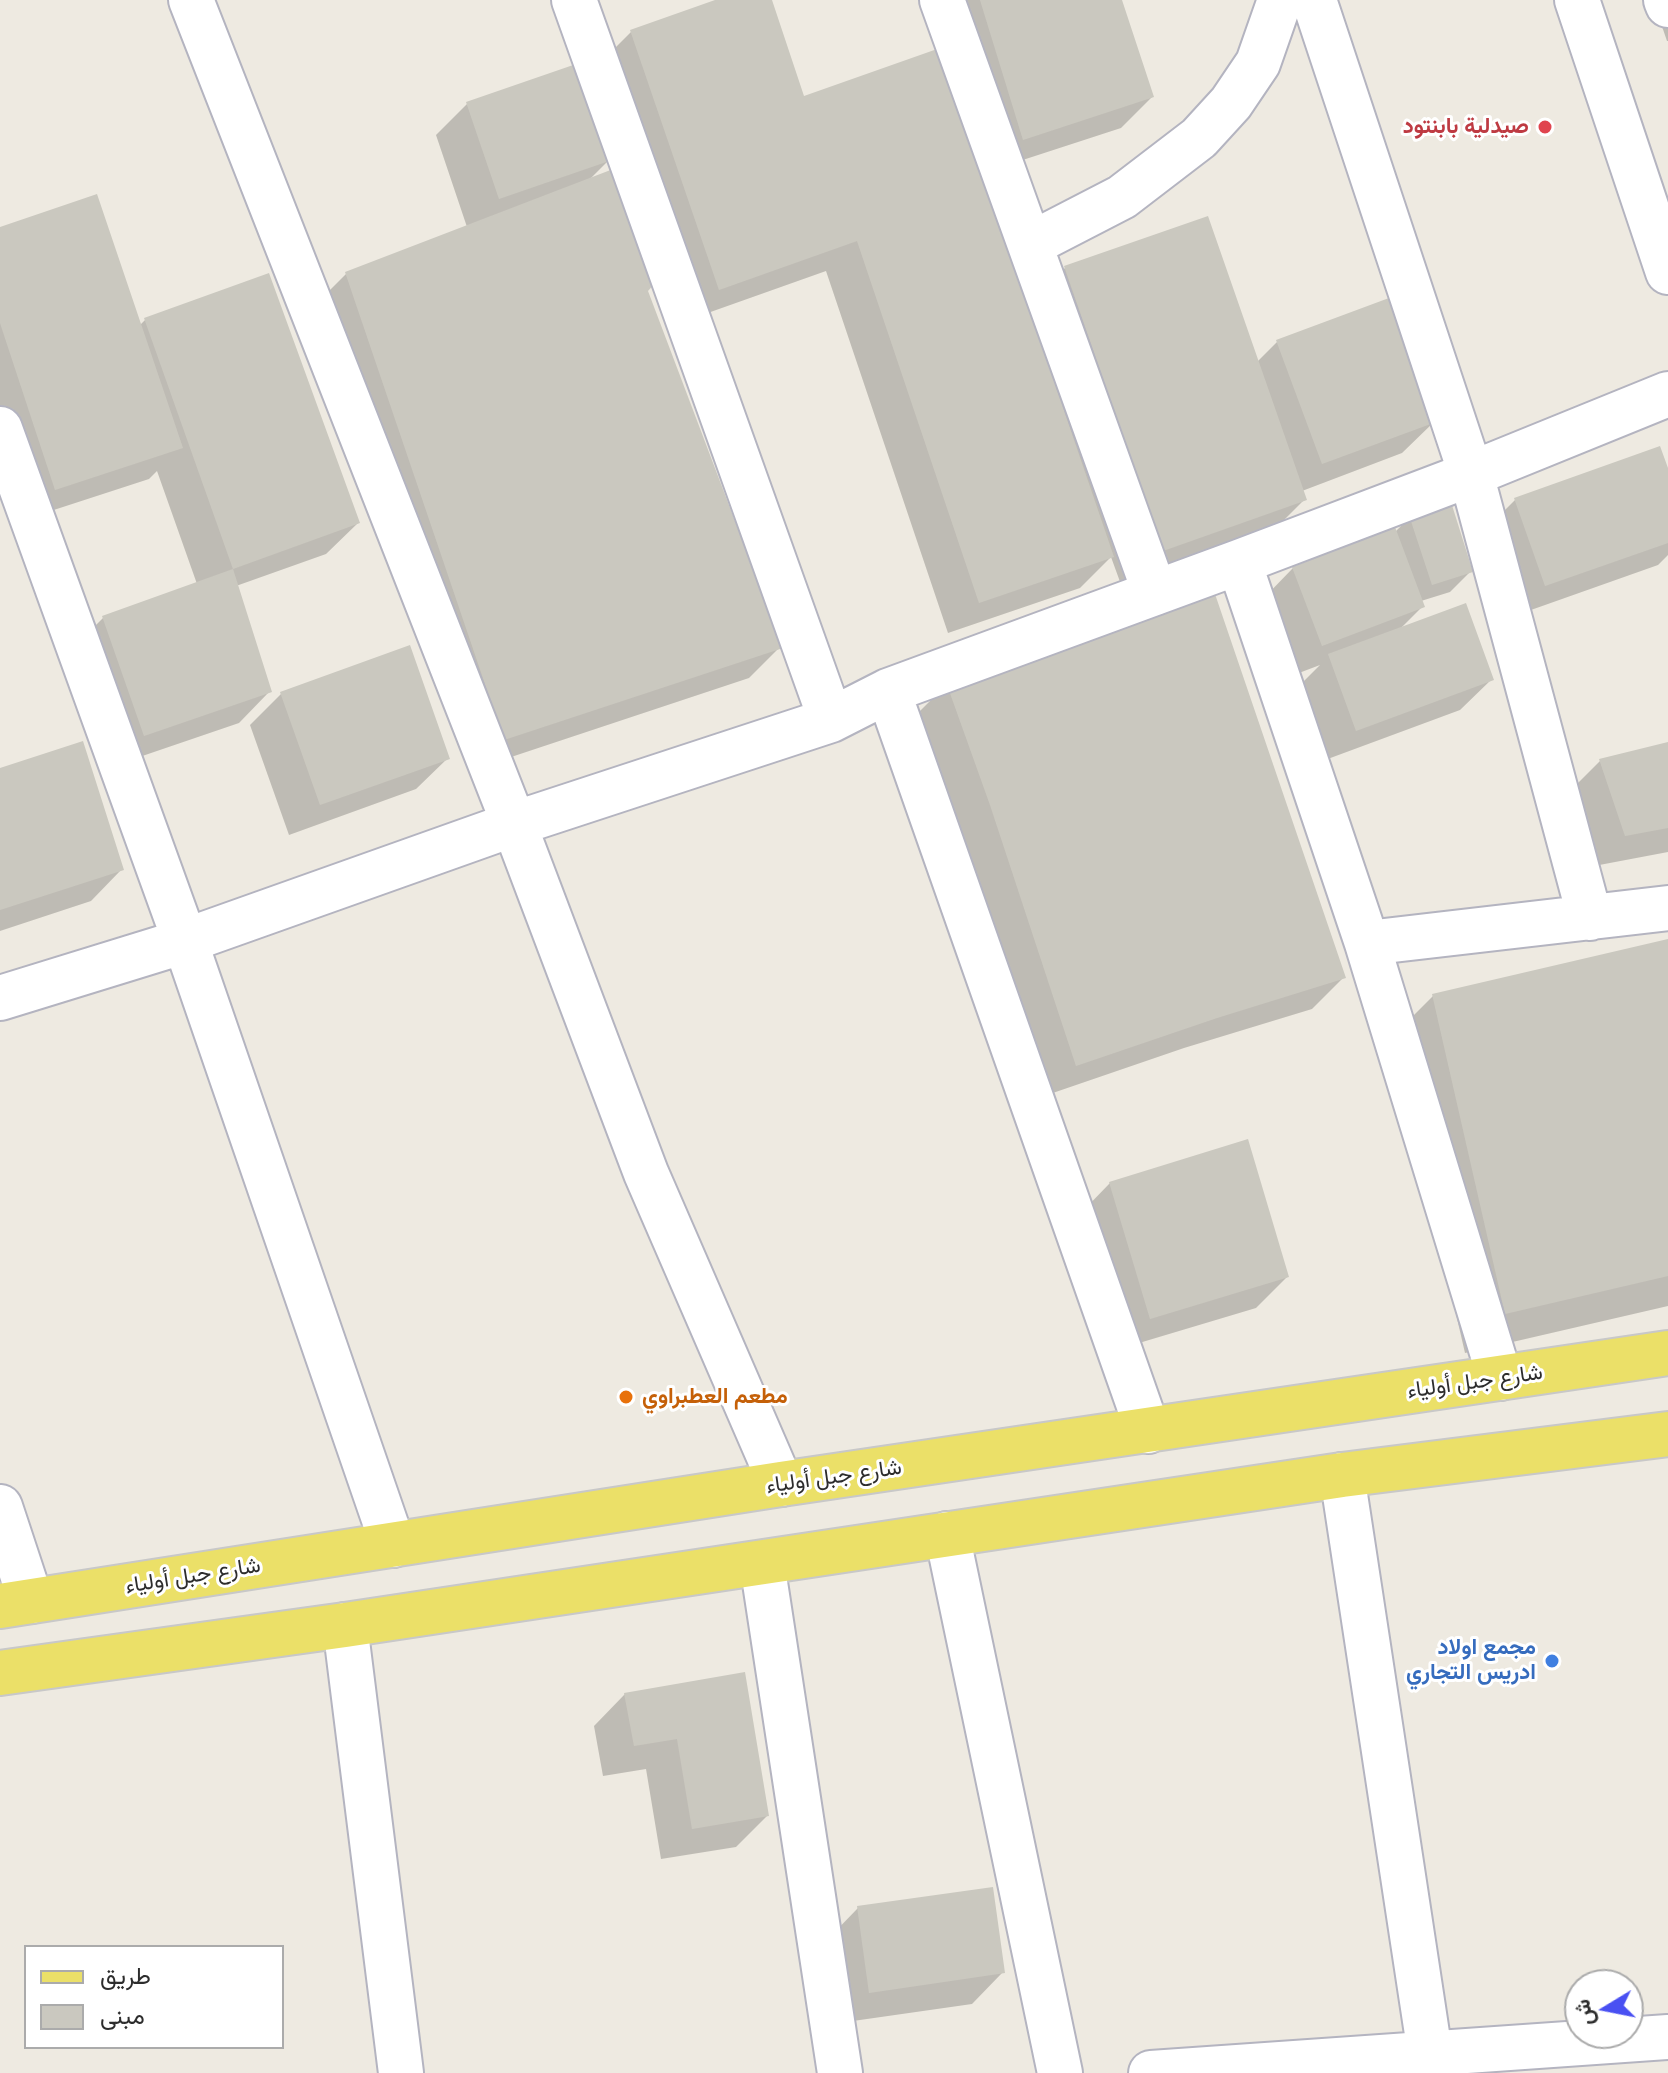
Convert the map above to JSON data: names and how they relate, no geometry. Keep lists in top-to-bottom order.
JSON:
{
  "streets": {
    "main road": ["شارع جبل أولياء"]
  },
  "places": ["صيدلية بابنتود", "مطعم العطبراوي", "مجمع اولاد ادريس التجاري"],
  "legend": ["طريق", "مبنى"],
  "north": "left"
}
